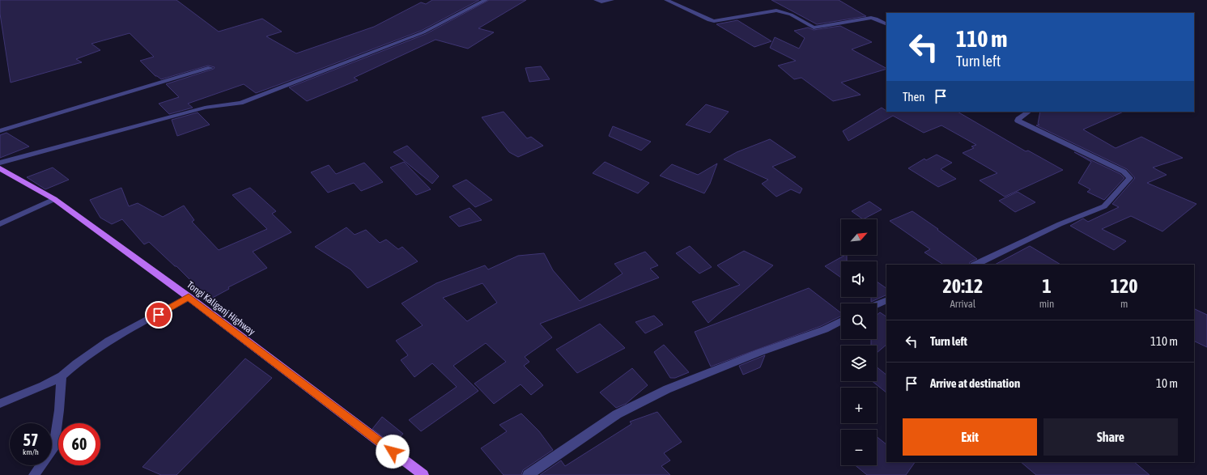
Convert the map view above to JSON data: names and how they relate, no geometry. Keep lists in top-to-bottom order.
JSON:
{
  "streets": {
    "main road": ["Tongi Kaliganj Highway"]
  },
  "north": "top right",
  "page": {
    "turn": ["110 m", "Turn left"],
    "then": "Then",
    "map_buttons": ["+", "−"],
    "eta": [
      "20:12",
      "Arrival",
      "1",
      "min",
      "120",
      "m"
    ],
    "list": [
      {
        "name": "Turn left",
        "value": "110 m"
      },
      {
        "name": "Arrive at destination",
        "value": "10 m"
      }
    ],
    "buttons": ["Exit", "Share"],
    "speed": "57 km/h",
    "limit": "60"
  }
}
